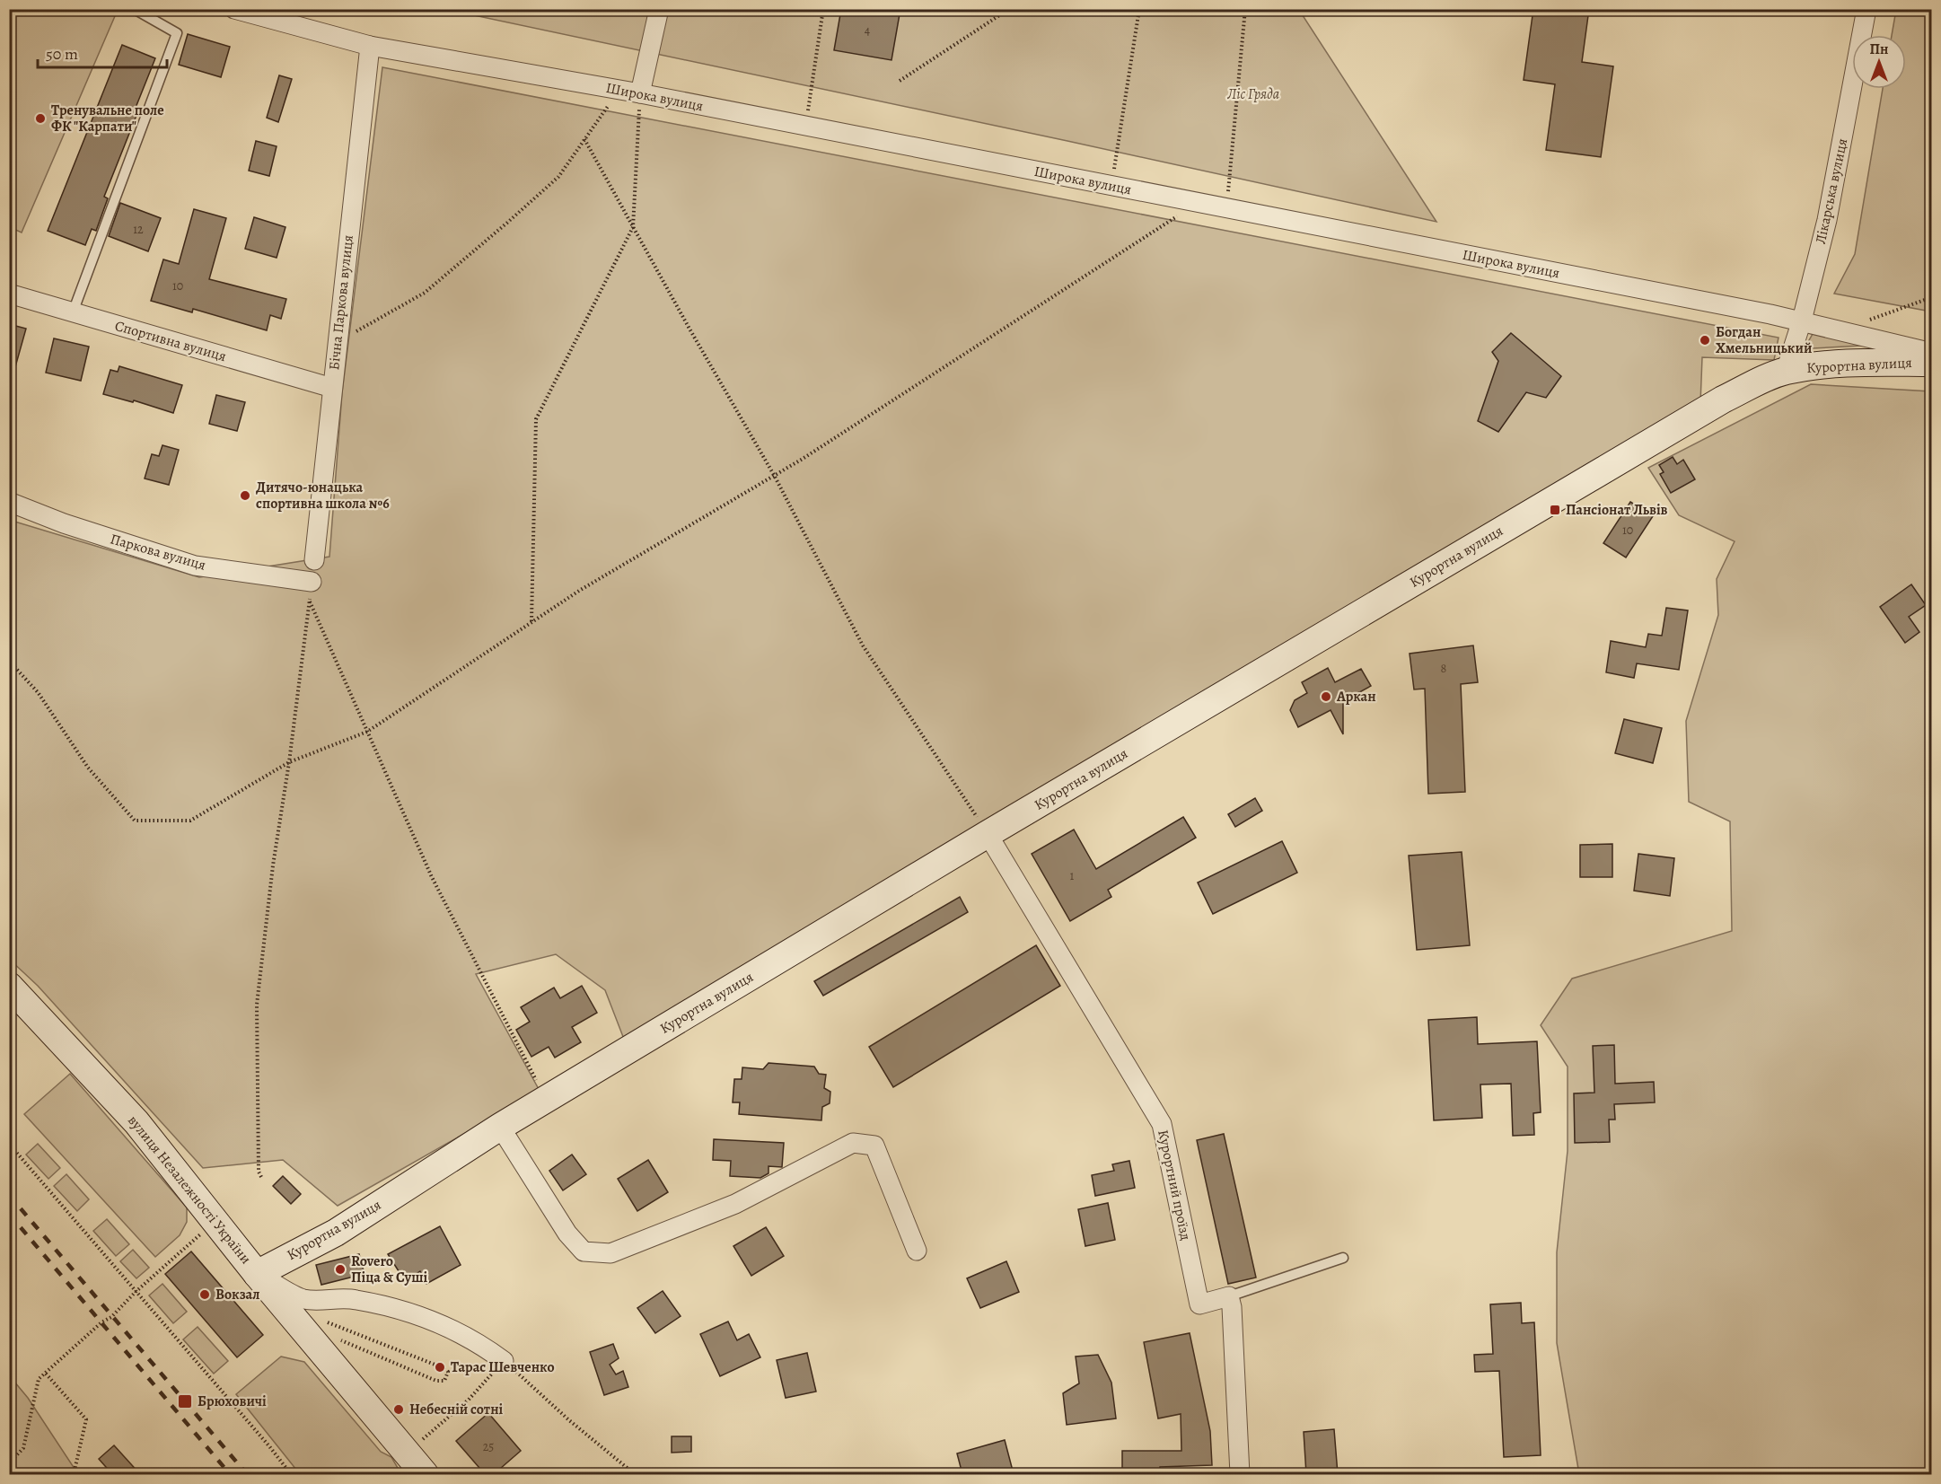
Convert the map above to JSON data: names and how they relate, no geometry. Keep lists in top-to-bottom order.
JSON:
{
  "streets": {
    "main road": ["Курортна вулиця", "вулиця Незалежності України"],
    "street": [
      "Широка вулиця",
      "Лікарська вулиця",
      "Бічна Паркова вулиця",
      "Спортивна вулиця",
      "Паркова вулиця",
      "Курортний проїзд"
    ]
  },
  "crossings": [
    ["Широка вулиця", "Лікарська вулиця"],
    ["Широка вулиця", "Бічна Паркова вулиця"],
    ["Лікарська вулиця", "Курортна вулиця"],
    ["Бічна Паркова вулиця", "Спортивна вулиця"],
    ["Курортна вулиця", "Курортний проїзд"],
    ["Курортна вулиця", "вулиця Незалежності України"]
  ],
  "parks": ["Ліс Гряда"],
  "places": {
    "other": [
      "Тренувальне поле ФК \"Карпати\"",
      "Богдан Хмельницький",
      "Дитячо-юнацька спортивна школа №6",
      "Аркан",
      "Rovero Піца & Суші",
      "Вокзал",
      "Тарас Шевченко",
      "Небесній сотні"
    ],
    "transit": ["Пансіонат Львів", "Брюховичі"]
  },
  "house_numbers": [
    "4",
    "12",
    "10",
    "10",
    "8",
    "1",
    "25"
  ],
  "scale_bar": "50 m",
  "north": "top"
}
